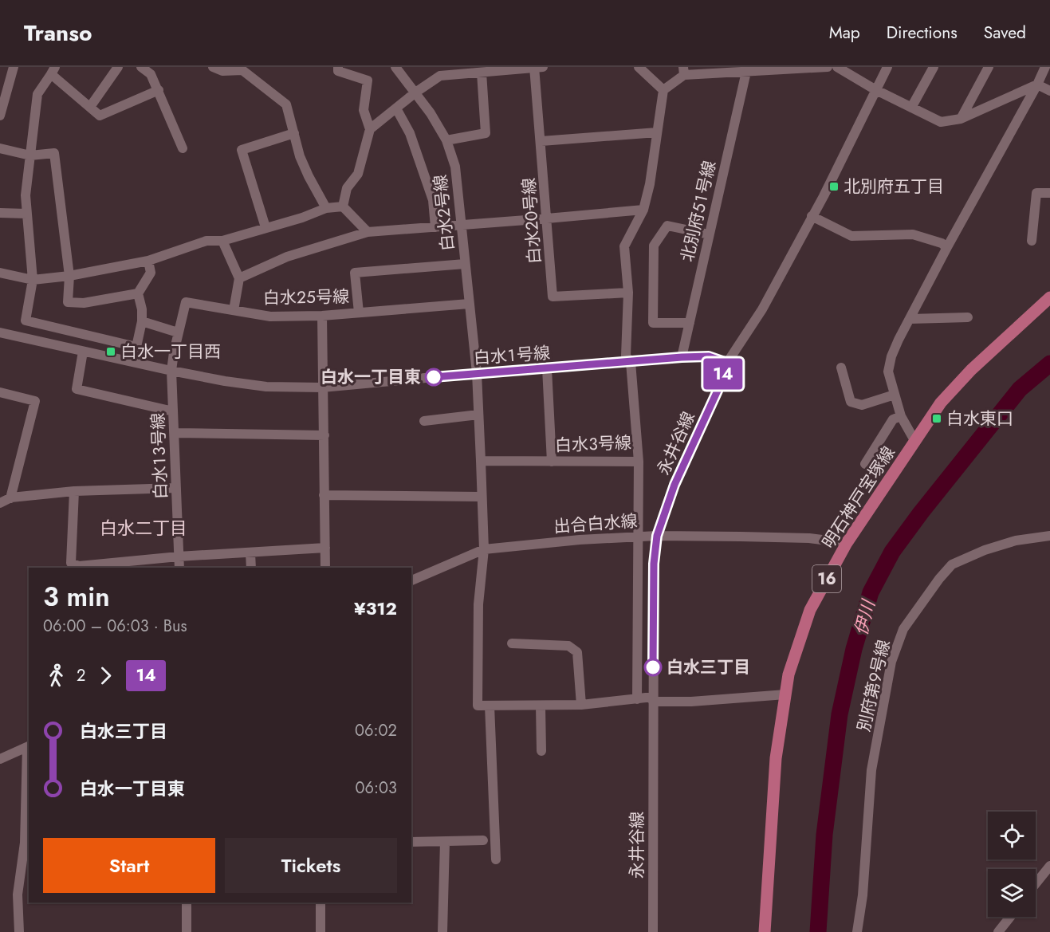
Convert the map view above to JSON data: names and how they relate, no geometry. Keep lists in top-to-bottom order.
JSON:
{
  "streets": {
    "main road": ["明石神戸宝塚線", "16"],
    "street": [
      "北別府５１号線",
      "白水２号線",
      "白水２０号線",
      "白水２５号線",
      "白水１号線",
      "永井谷線",
      "白水３号線",
      "白水１３号線",
      "出合白水線",
      "別府第９号線"
    ]
  },
  "crossings": [
    ["北別府５１号線", "白水１号線"],
    ["白水２号線", "白水２５号線"],
    ["白水２号線", "白水１号線"],
    ["白水２号線", "白水３号線"],
    ["白水２号線", "出合白水線"],
    ["白水２５号線", "白水１号線"],
    ["白水２５号線", "白水１３号線"],
    ["白水１号線", "永井谷線"],
    ["白水１号線", "白水３号線"],
    ["白水１号線", "白水１３号線"],
    ["永井谷線", "出合白水線"],
    ["明石神戸宝塚線", "出合白水線"]
  ],
  "districts": ["白水二丁目"],
  "water": ["伊川"],
  "places": {
    "transit": ["北別府五丁目", "白水一丁目西", "白水東口"],
    "other": ["白水一丁目東", "白水三丁目"]
  },
  "lines": ["bus line 14"],
  "page": {
    "header": "Transo",
    "nav": ["Map", "Directions", "Saved"],
    "on_map": "14",
    "heading": ["3 min", "06:00 – 06:03 · Bus", "¥312"],
    "legs": ["2", "14"],
    "list": [
      {
        "name": "白水三丁目",
        "value": "06:02"
      },
      {
        "name": "白水一丁目東",
        "value": "06:03"
      }
    ],
    "buttons": ["Start", "Tickets"]
  }
}
